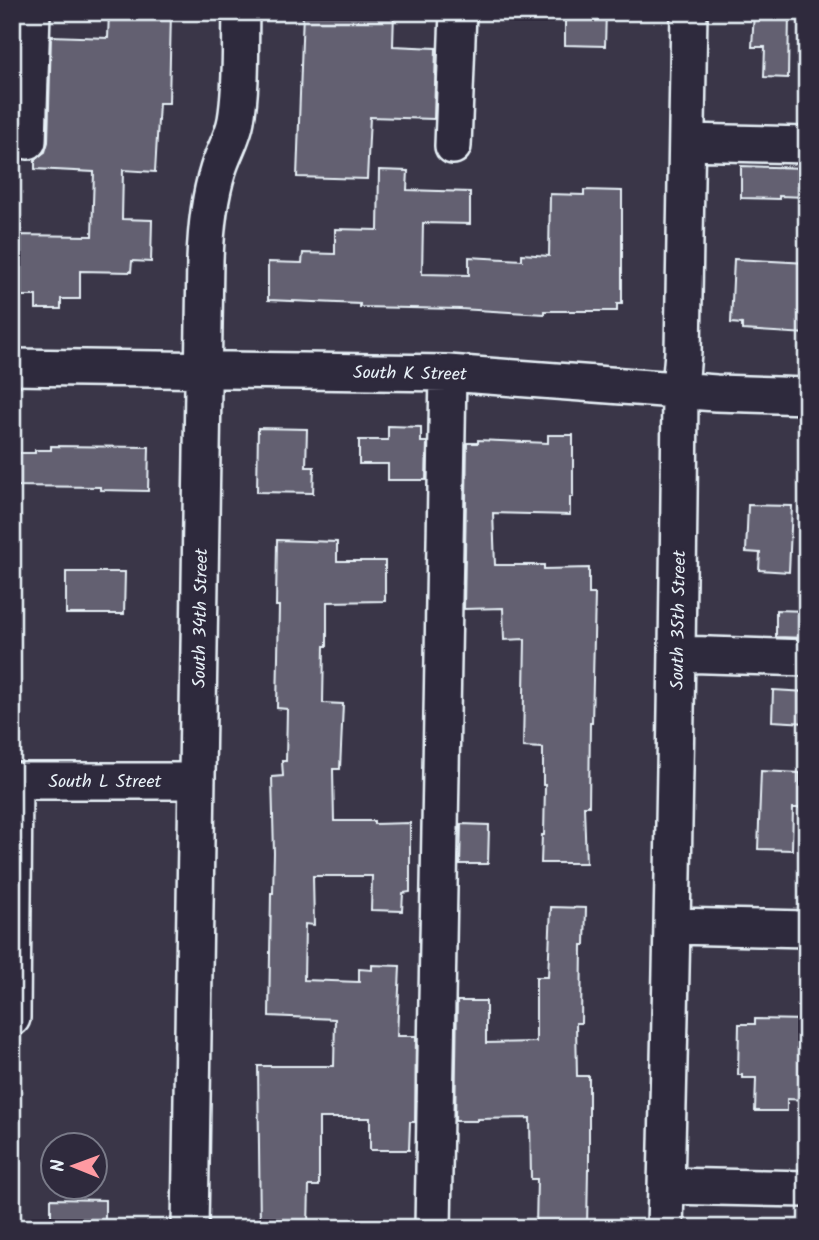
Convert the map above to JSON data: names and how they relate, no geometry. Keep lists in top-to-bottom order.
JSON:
{
  "streets": {
    "street": [
      "South K Street",
      "South 34th Street",
      "South 35th Street",
      "South L Street"
    ]
  },
  "crossings": [
    ["South K Street", "South 34th Street"],
    ["South K Street", "South 35th Street"],
    ["South 34th Street", "South L Street"]
  ],
  "north": "left"
}
